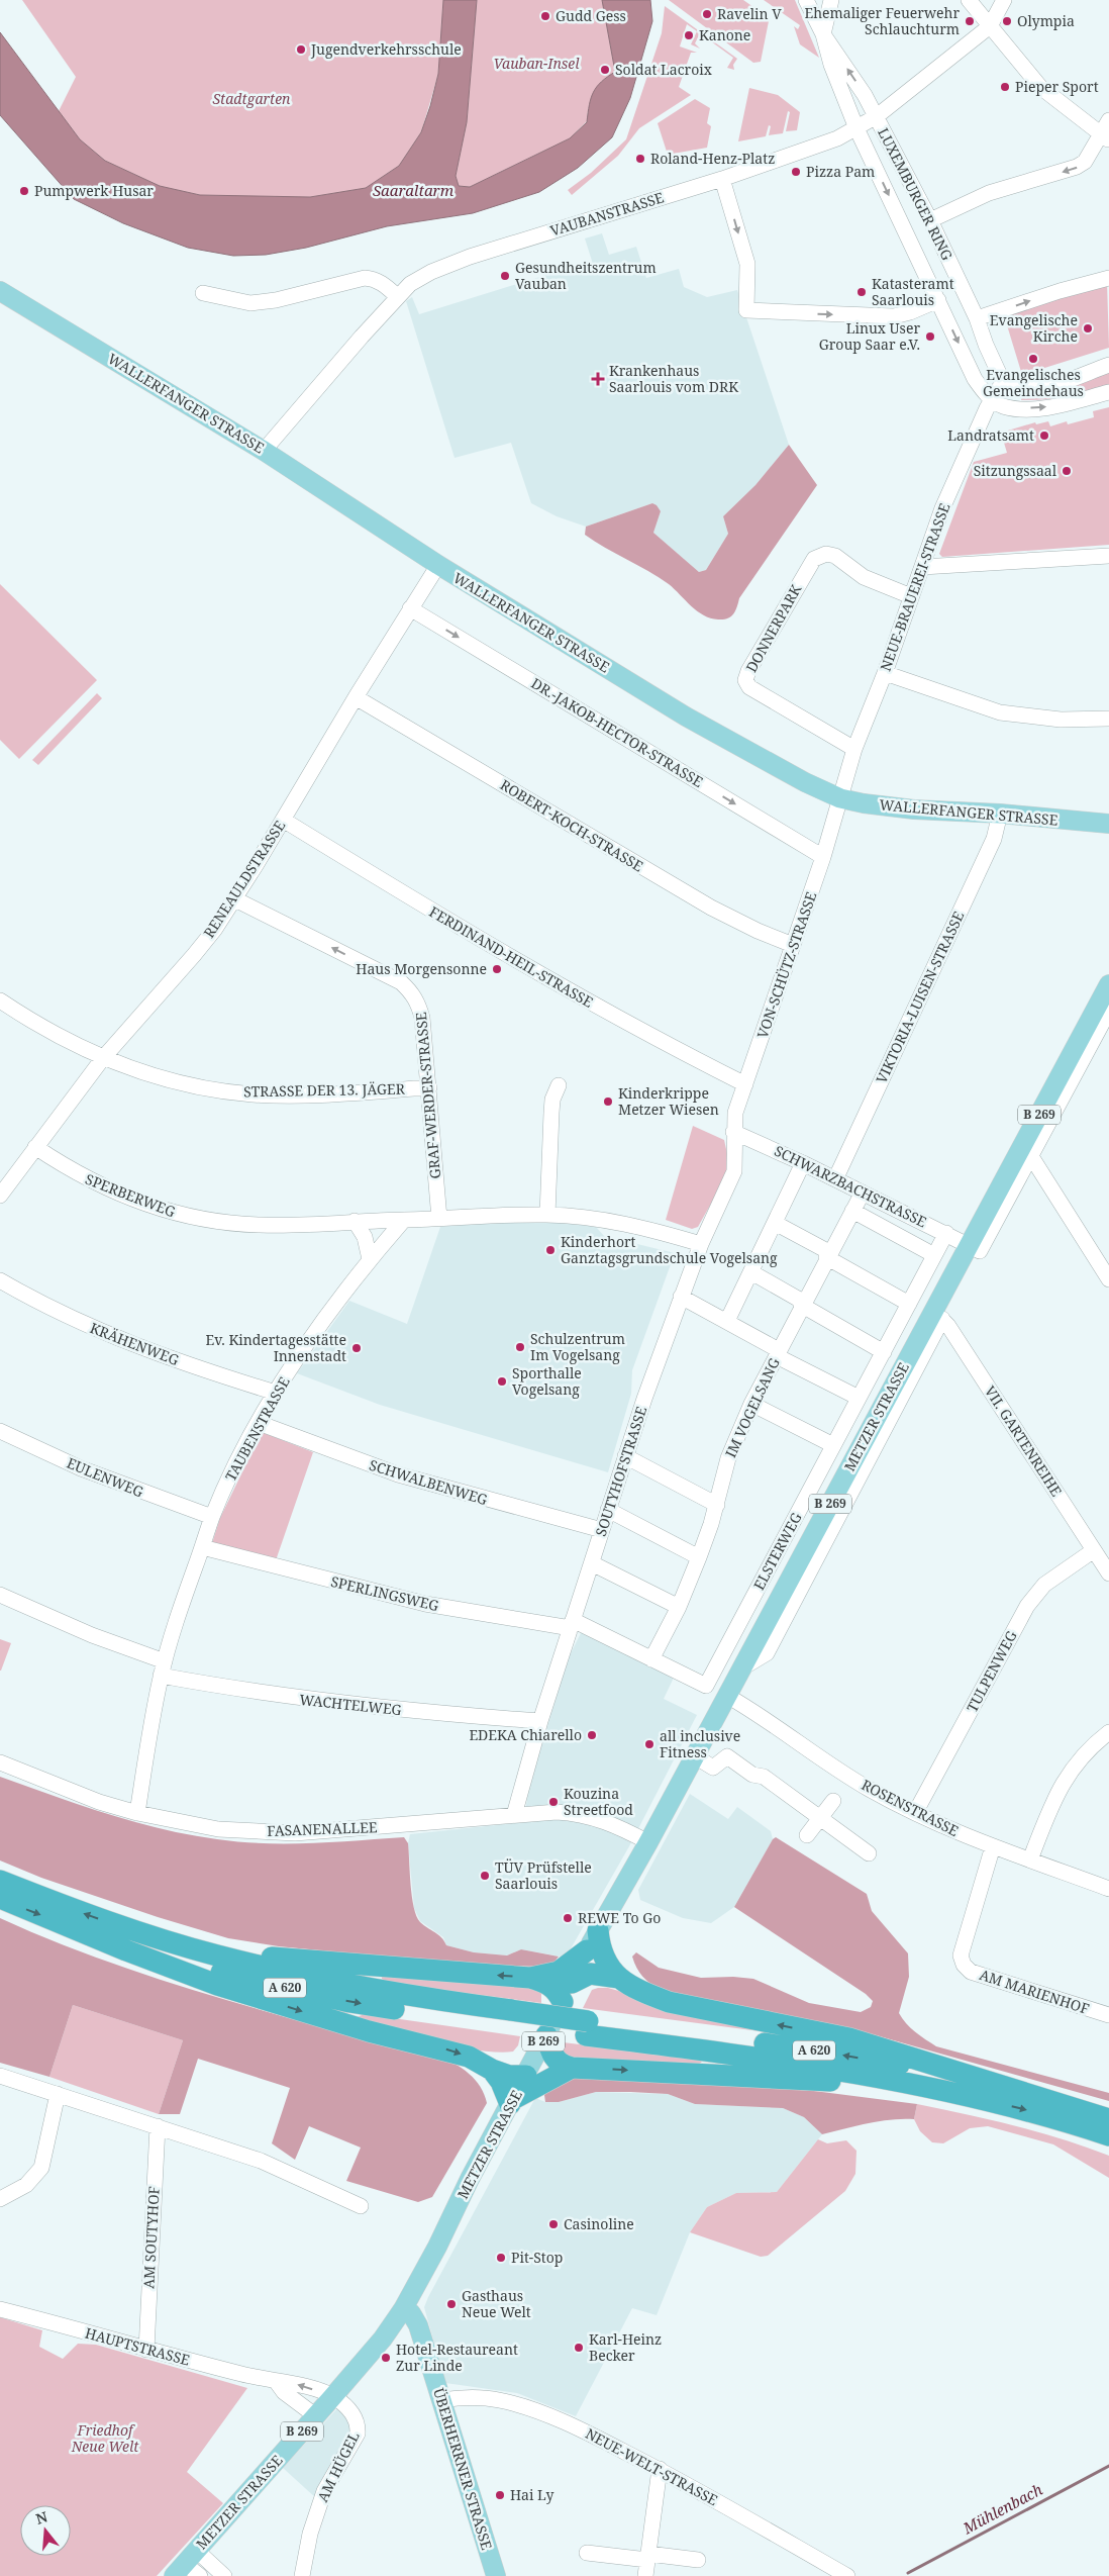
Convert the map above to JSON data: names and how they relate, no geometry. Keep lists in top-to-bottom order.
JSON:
{
  "streets": {
    "highway": ["A 620"],
    "main road": [
      "WALLERFANGER STRASSE",
      "B 269",
      "METZER STRASSE",
      "ÜBERHERRNER STRASSE"
    ],
    "street": [
      "LUXEMBURGER RING",
      "VAUBANSTRASSE",
      "NEUE-BRAUEREI-STRASSE",
      "DONNERPARK",
      "DR.-JAKOB-HECTOR-STRASSE",
      "ROBERT-KOCH-STRASSE",
      "RENEAULDSTRASSE",
      "FERDINAND-HEIL-STRASSE",
      "VON-SCHÜTZ-STRASSE",
      "VIKTORIA-LUISEN-STRASSE",
      "STRASSE DER 13. JÄGER",
      "GRAF-WERDER-STRASSE",
      "SCHWARZBACHSTRASSE",
      "SPERBERWEG",
      "KRÄHENWEG",
      "IM VOGELSANG",
      "TAUBENSTRASSE",
      "VII. GARTENREIHE",
      "SOUTYHOFSTRASSE",
      "EULENWEG",
      "SCHWALBENWEG",
      "ELSTERWEG",
      "SPERLINGSWEG",
      "TULPENWEG",
      "WACHTELWEG",
      "ROSENSTRASSE",
      "FASANENALLEE",
      "AM MARIENHOF",
      "AM SOUTYHOF",
      "HAUPTSTRASSE",
      "AM HÜGEL",
      "NEUE-WELT-STRASSE"
    ]
  },
  "crossings": [
    ["LUXEMBURGER RING", "VAUBANSTRASSE"],
    ["LUXEMBURGER RING", "NEUE-BRAUEREI-STRASSE"],
    ["VAUBANSTRASSE", "WALLERFANGER STRASSE"],
    ["WALLERFANGER STRASSE", "NEUE-BRAUEREI-STRASSE"],
    ["WALLERFANGER STRASSE", "RENEAULDSTRASSE"],
    ["WALLERFANGER STRASSE", "VON-SCHÜTZ-STRASSE"],
    ["WALLERFANGER STRASSE", "VIKTORIA-LUISEN-STRASSE"],
    ["NEUE-BRAUEREI-STRASSE", "DONNERPARK"],
    ["NEUE-BRAUEREI-STRASSE", "VON-SCHÜTZ-STRASSE"],
    ["DR.-JAKOB-HECTOR-STRASSE", "RENEAULDSTRASSE"],
    ["DR.-JAKOB-HECTOR-STRASSE", "VON-SCHÜTZ-STRASSE"],
    ["ROBERT-KOCH-STRASSE", "RENEAULDSTRASSE"],
    ["ROBERT-KOCH-STRASSE", "VON-SCHÜTZ-STRASSE"],
    ["RENEAULDSTRASSE", "FERDINAND-HEIL-STRASSE"],
    ["RENEAULDSTRASSE", "STRASSE DER 13. JÄGER"],
    ["RENEAULDSTRASSE", "GRAF-WERDER-STRASSE"],
    ["RENEAULDSTRASSE", "SPERBERWEG"],
    ["FERDINAND-HEIL-STRASSE", "VON-SCHÜTZ-STRASSE"],
    ["VON-SCHÜTZ-STRASSE", "SCHWARZBACHSTRASSE"],
    ["VON-SCHÜTZ-STRASSE", "SOUTYHOFSTRASSE"],
    ["VIKTORIA-LUISEN-STRASSE", "SCHWARZBACHSTRASSE"],
    ["STRASSE DER 13. JÄGER", "GRAF-WERDER-STRASSE"],
    ["SCHWARZBACHSTRASSE", "IM VOGELSANG"],
    ["SCHWARZBACHSTRASSE", "METZER STRASSE"],
    ["SCHWARZBACHSTRASSE", "SOUTYHOFSTRASSE"],
    ["SCHWARZBACHSTRASSE", "ELSTERWEG"],
    ["SPERBERWEG", "TAUBENSTRASSE"],
    ["KRÄHENWEG", "TAUBENSTRASSE"],
    ["IM VOGELSANG", "ELSTERWEG"],
    ["METZER STRASSE", "VII. GARTENREIHE"],
    ["METZER STRASSE", "ROSENSTRASSE"],
    ["METZER STRASSE", "FASANENALLEE"],
    ["METZER STRASSE", "HAUPTSTRASSE"],
    ["METZER STRASSE", "AM HÜGEL"],
    ["METZER STRASSE", "ÜBERHERRNER STRASSE"],
    ["TAUBENSTRASSE", "EULENWEG"],
    ["TAUBENSTRASSE", "SCHWALBENWEG"],
    ["TAUBENSTRASSE", "SPERLINGSWEG"],
    ["TAUBENSTRASSE", "WACHTELWEG"],
    ["TAUBENSTRASSE", "FASANENALLEE"],
    ["VII. GARTENREIHE", "TULPENWEG"],
    ["SOUTYHOFSTRASSE", "SCHWALBENWEG"],
    ["SOUTYHOFSTRASSE", "ELSTERWEG"],
    ["SOUTYHOFSTRASSE", "SPERLINGSWEG"],
    ["SOUTYHOFSTRASSE", "WACHTELWEG"],
    ["SOUTYHOFSTRASSE", "FASANENALLEE"],
    ["ELSTERWEG", "SPERLINGSWEG"],
    ["TULPENWEG", "ROSENSTRASSE"],
    ["ROSENSTRASSE", "AM MARIENHOF"],
    ["AM SOUTYHOF", "HAUPTSTRASSE"],
    ["HAUPTSTRASSE", "AM HÜGEL"],
    ["NEUE-WELT-STRASSE", "ÜBERHERRNER STRASSE"]
  ],
  "one_way": ["DR.-JAKOB-HECTOR-STRASSE", "GRAF-WERDER-STRASSE"],
  "water": ["Saaraltarm", "Mühlenbach"],
  "parks": ["Vauban-Insel", "Stadtgarten", "Friedhof Neue Welt"],
  "places": {
    "other": [
      "Ravelin V",
      "Gudd Gess",
      "Ehemaliger Feuerwehr Schlauchturm",
      "Olympia",
      "Kanone",
      "Jugendverkehrsschule",
      "Soldat Lacroix",
      "Pieper Sport",
      "Roland-Henz-Platz",
      "Pizza Pam",
      "Pumpwerk Husar",
      "Gesundheitszentrum Vauban",
      "Katasteramt Saarlouis",
      "Evangelische Kirche",
      "Linux User Group Saar e.V.",
      "Evangelisches Gemeindehaus",
      "Landratsamt",
      "Sitzungssaal",
      "Haus Morgensonne",
      "Kinderkrippe Metzer Wiesen",
      "Kinderhort Ganztagsgrundschule Vogelsang",
      "Schulzentrum Im Vogelsang",
      "Ev. Kindertagesstätte Innenstadt",
      "Sporthalle Vogelsang",
      "EDEKA Chiarello",
      "all inclusive Fitness",
      "Kouzina Streetfood",
      "TÜV Prüfstelle Saarlouis",
      "REWE To Go",
      "Casinoline",
      "Pit-Stop",
      "Gasthaus Neue Welt",
      "Karl-Heinz Becker",
      "Hotel-Restaureant Zur Linde",
      "Hai Ly"
    ],
    "health": ["Krankenhaus Saarlouis vom DRK"]
  },
  "north": "top"
}
